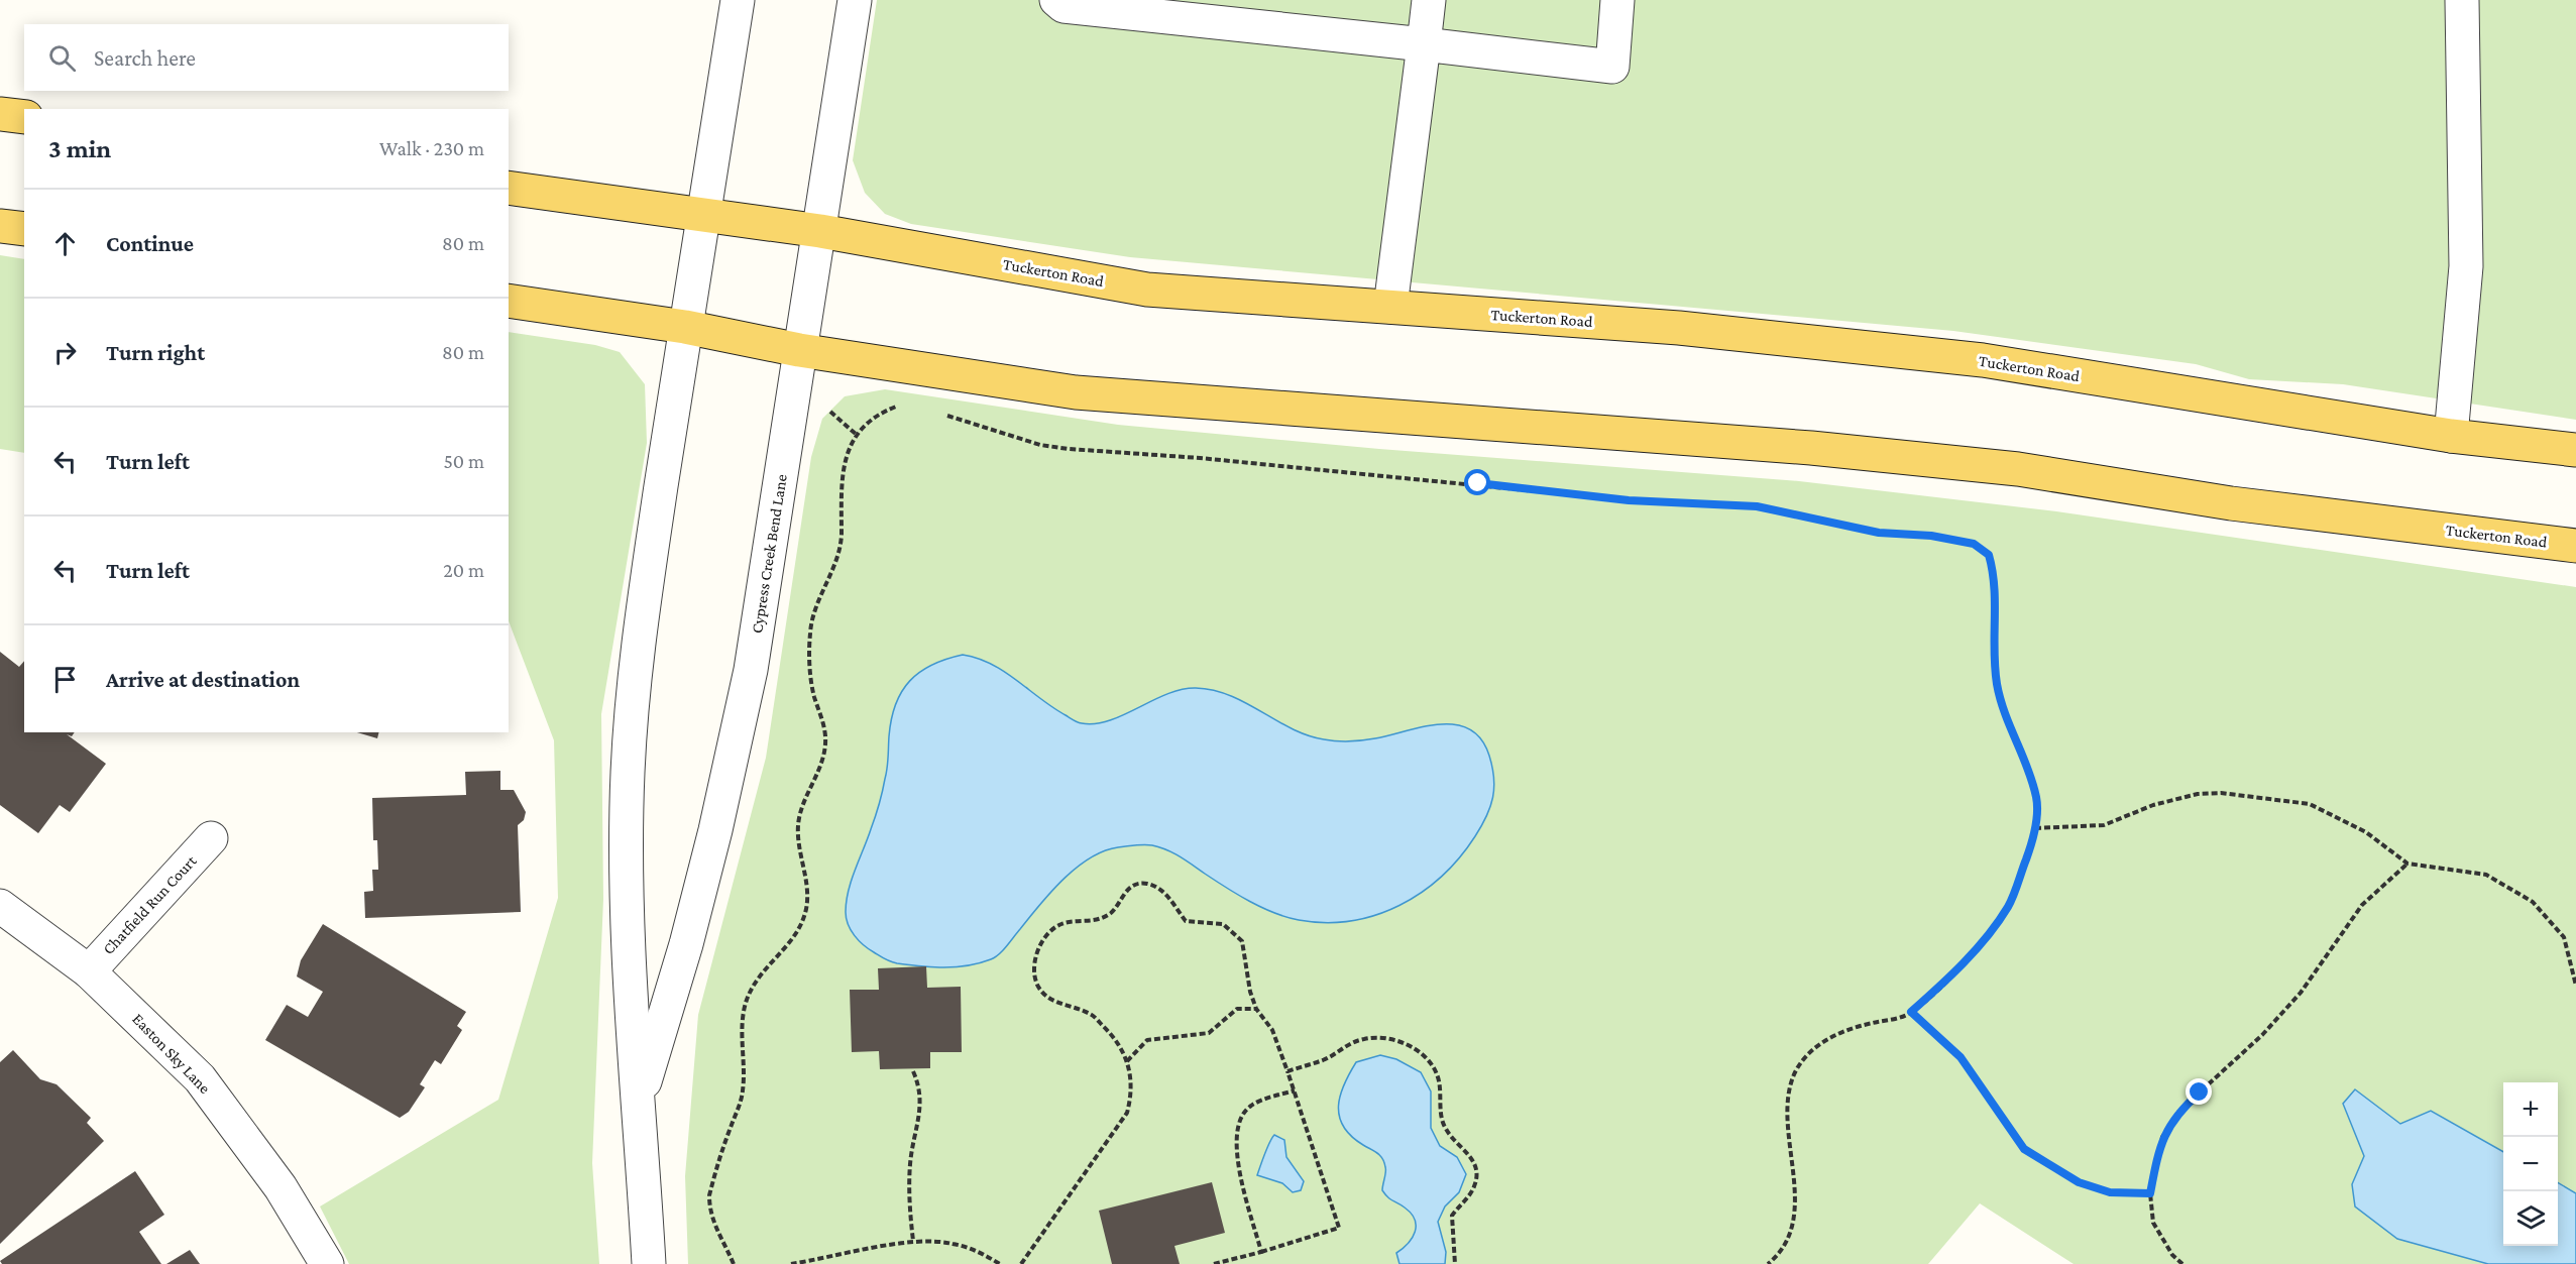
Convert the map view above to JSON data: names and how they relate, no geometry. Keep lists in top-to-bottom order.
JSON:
{
  "streets": {
    "main road": ["Tuckerton Road"],
    "street": ["Cypress Creek Bend Lane", "Chatfield Run Court", "Easton Sky Lane"]
  },
  "crossings": [
    ["Tuckerton Road", "Cypress Creek Bend Lane"],
    ["Chatfield Run Court", "Easton Sky Lane"]
  ],
  "page": {
    "search": "Search here",
    "heading": ["3 min", "Walk · 230 m"],
    "list": [
      ["Continue", "80 m"],
      ["Turn right", "80 m"],
      ["Turn left", "50 m"],
      ["Turn left", "20 m"],
      "Arrive at destination"
    ],
    "map_buttons": ["+", "−"]
  }
}
